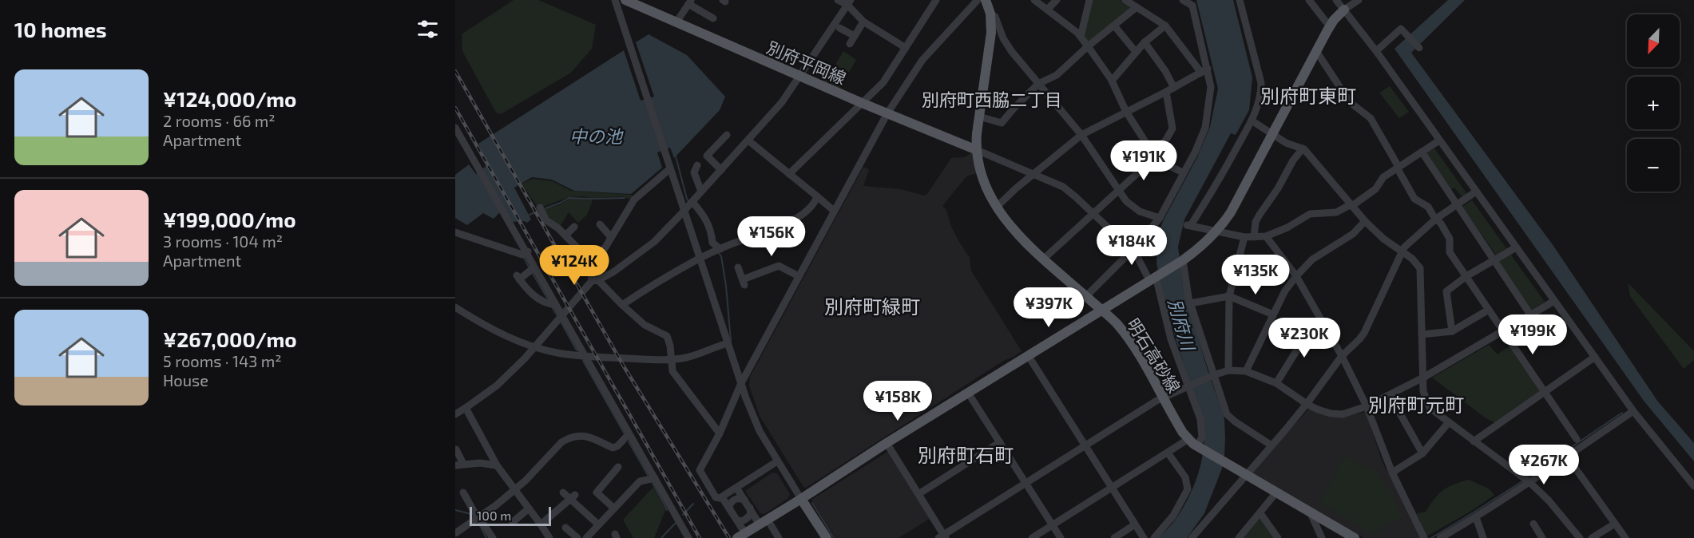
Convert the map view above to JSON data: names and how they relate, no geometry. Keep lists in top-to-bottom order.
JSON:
{
  "streets": {
    "main road": ["別府平岡線", "明石高砂線"]
  },
  "crossings": [
    ["別府平岡線", "明石高砂線"]
  ],
  "districts": [
    "別府町東町",
    "別府町西脇二丁目",
    "別府町緑町",
    "別府町元町",
    "別府町石町"
  ],
  "water": ["中の池", "別府川"],
  "scale_bar": "100 m",
  "north": "bottom left",
  "page": {
    "heading": "10 homes",
    "map_buttons": ["+", "−"],
    "list": [
      {
        "name": "¥124,000/mo",
        "note": "2 rooms · 66 m² · Apartment"
      },
      {
        "name": "¥199,000/mo",
        "note": "3 rooms · 104 m² · Apartment"
      },
      {
        "name": "¥267,000/mo",
        "note": "5 rooms · 143 m² · House"
      }
    ],
    "price": [
      "¥191K",
      "¥156K",
      "¥184K",
      "¥124K",
      "¥135K",
      "¥397K",
      "¥199K",
      "¥230K",
      "¥158K",
      "¥267K"
    ],
    "scale": "100 m"
  }
}
